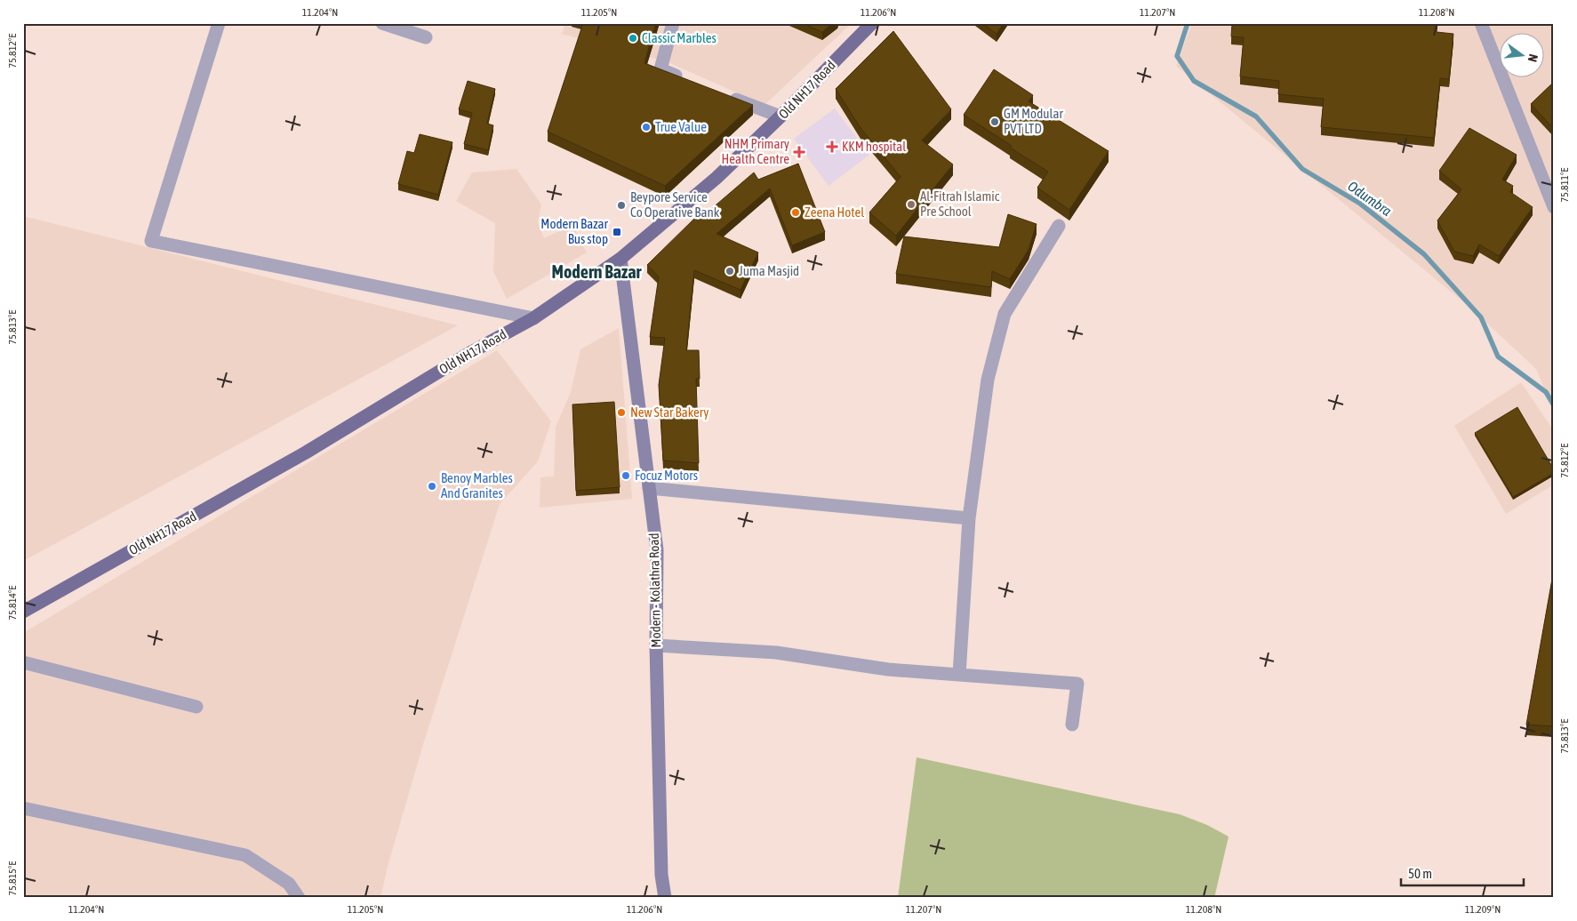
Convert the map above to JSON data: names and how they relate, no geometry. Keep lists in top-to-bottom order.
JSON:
{
  "streets": {
    "main road": ["Old NH17 Road", "Modern - Kolathra Road"]
  },
  "crossings": [
    ["Old NH17 Road", "Modern - Kolathra Road"]
  ],
  "districts": ["Modern Bazar"],
  "water": ["Odumbra"],
  "places": {
    "other": [
      "Classic Marbles",
      "GM Modular PVT LTD",
      "True Value",
      "Al-Fitrah Islamic Pre School",
      "Beypore Service Co Operative Bank",
      "Zeena Hotel",
      "Juma Masjid",
      "New Star Bakery",
      "Focuz Motors",
      "Benoy Marbles And Granites"
    ],
    "health": ["KKM hospital", "NHM Primary Health Centre"],
    "transit": ["Modern Bazar Bus stop"]
  },
  "scale_bar": "50 m",
  "north": "right",
  "coordinates": [
    "11.204°N",
    "11.205°N",
    "11.206°N",
    "11.207°N",
    "11.208°N",
    "75.812°E",
    "75.811°E",
    "75.813°E",
    "75.814°E",
    "75.815°E",
    "11.209°N"
  ]
}
